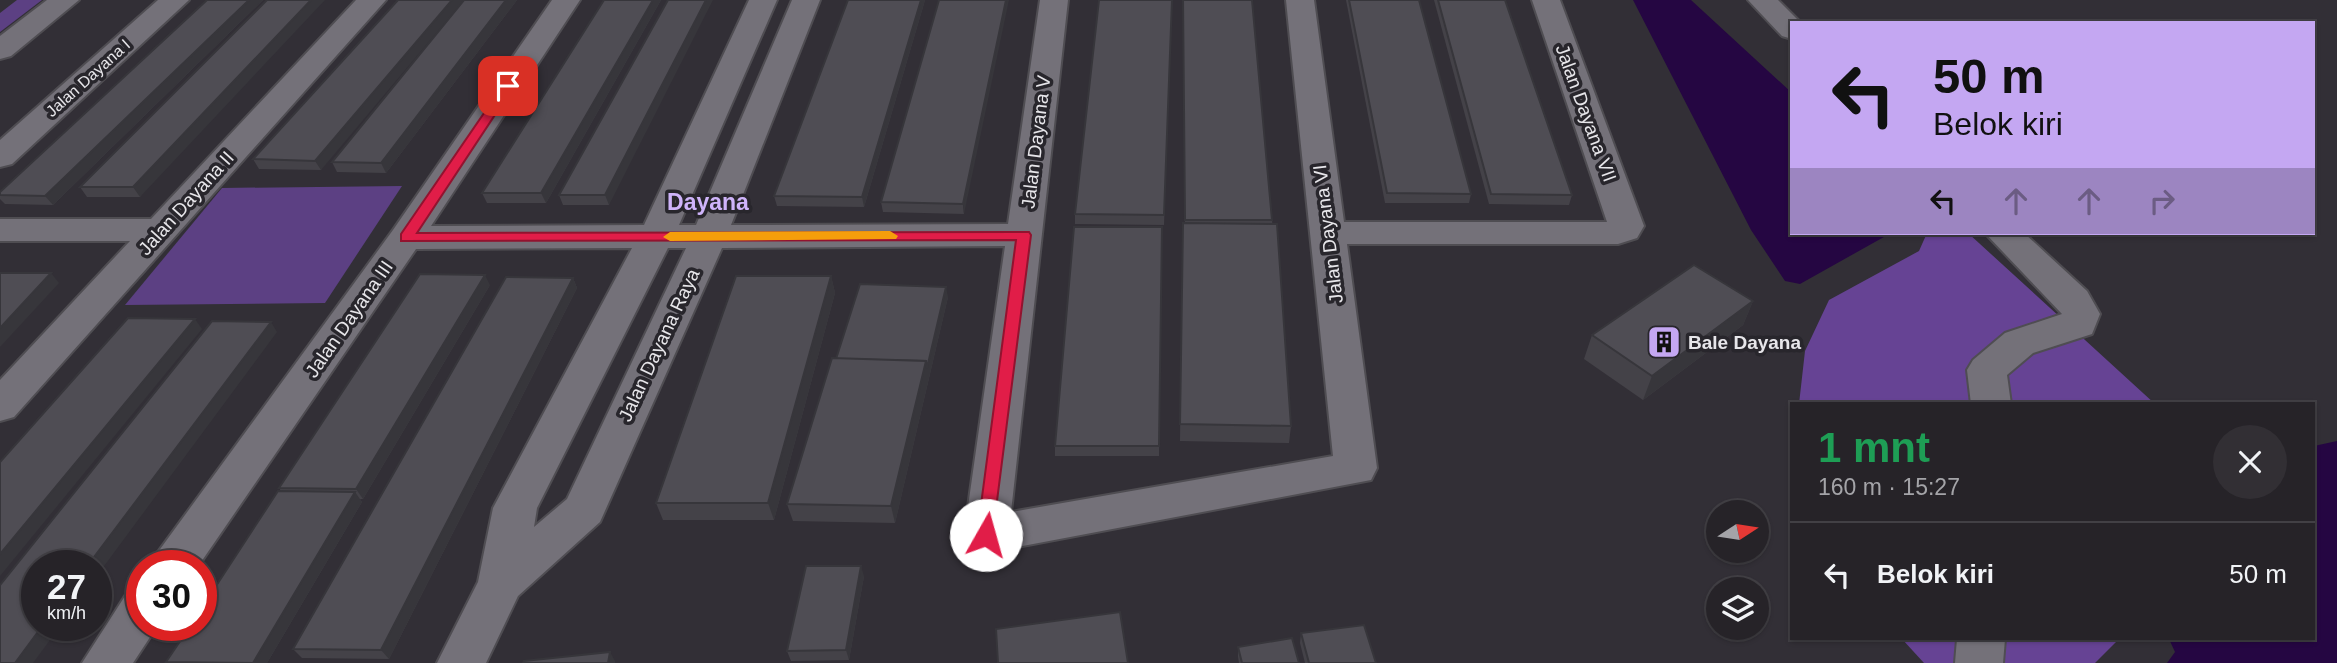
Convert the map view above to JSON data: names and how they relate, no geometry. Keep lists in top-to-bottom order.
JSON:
{
  "streets": {
    "street": [
      "Jalan Dayana I",
      "Jalan Dayana VII",
      "Jalan Dayana V",
      "Jalan Dayana II",
      "Jalan Dayana VI",
      "Jalan Dayana III",
      "Jalan Dayana Raya"
    ]
  },
  "crossings": [
    ["Jalan Dayana VII", "Jalan Dayana VI"],
    ["Jalan Dayana V", "Jalan Dayana VI"]
  ],
  "districts": ["Dayana"],
  "places": {
    "building": ["Bale Dayana"]
  },
  "north": "right",
  "page": {
    "turn": ["50 m", "Belok kiri"],
    "heading": ["1 mnt", "160 m · 15:27"],
    "list": [
      {
        "name": "Belok kiri",
        "value": "50 m"
      }
    ],
    "speed": "27 km/h",
    "limit": "30"
  }
}
